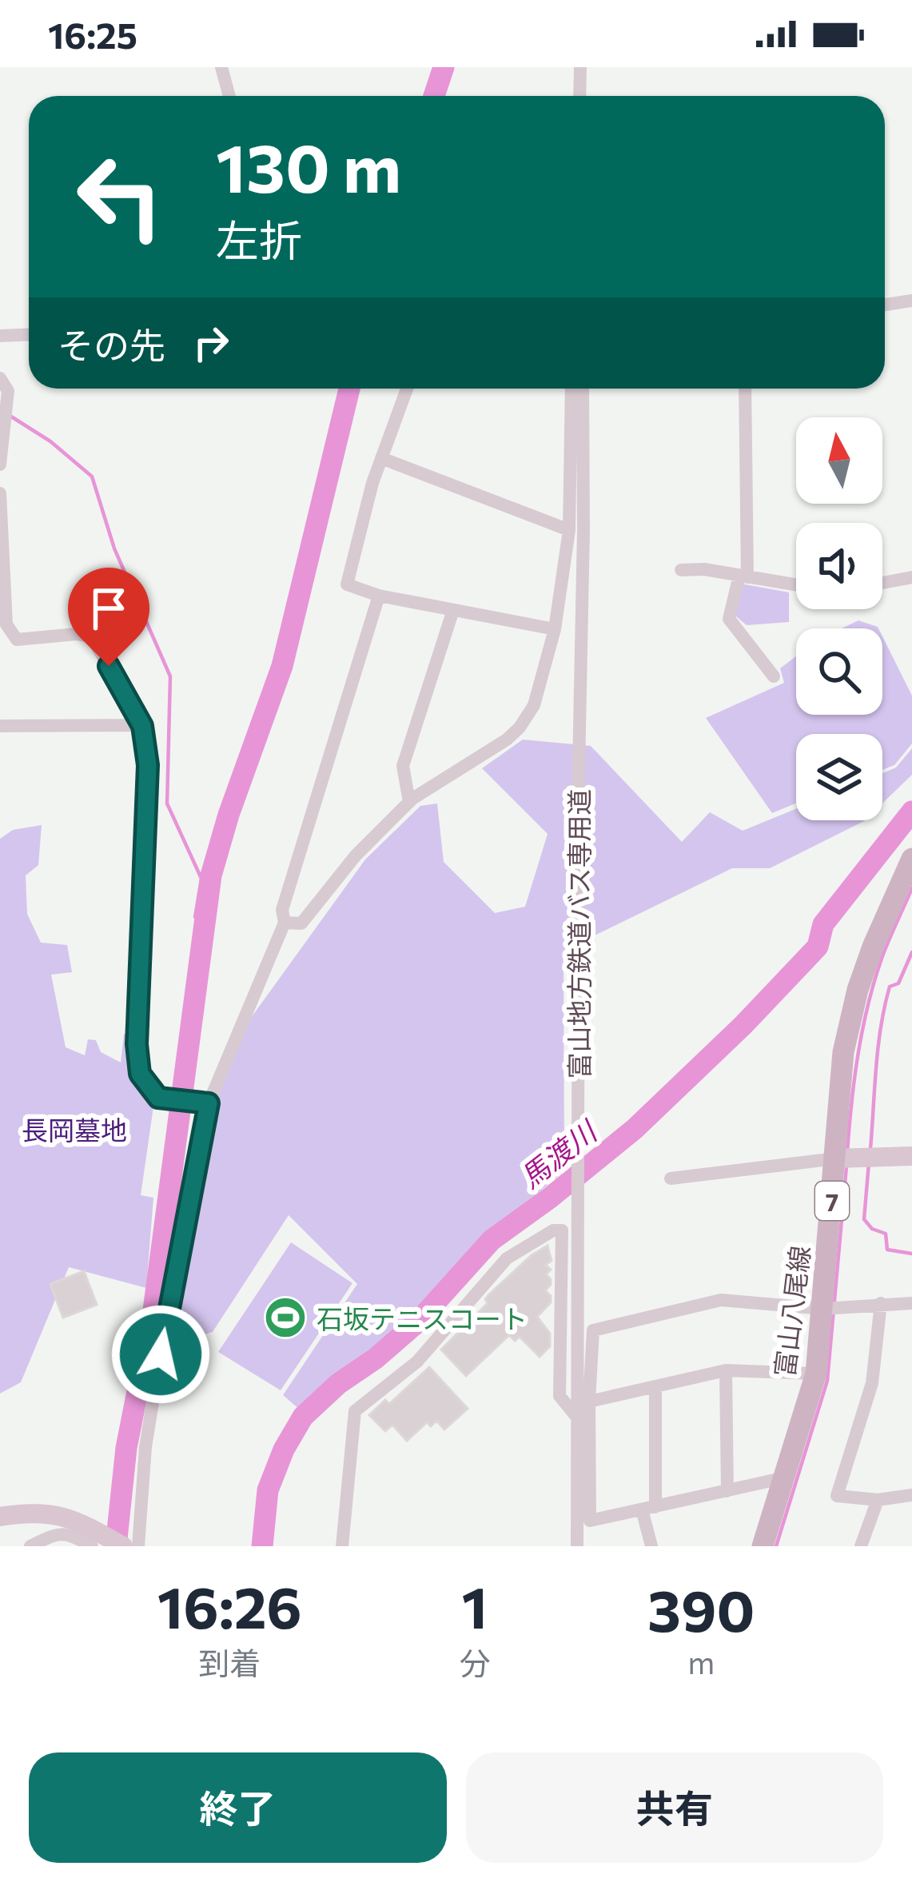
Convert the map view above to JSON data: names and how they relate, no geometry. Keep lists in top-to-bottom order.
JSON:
{
  "streets": {
    "main road": ["7", "富山八尾線"],
    "street": ["富山地方鉄道バス専用道"]
  },
  "water": ["馬渡川"],
  "parks": ["長岡墓地"],
  "places": {
    "sports": ["石坂テニスコート"]
  },
  "north": "top",
  "page": {
    "status": "16:25",
    "turn": ["130 m", "左折"],
    "then": "その先",
    "eta": [
      "16:26",
      "到着",
      "1",
      "分",
      "390",
      "m"
    ],
    "buttons": ["終了", "共有"]
  }
}
